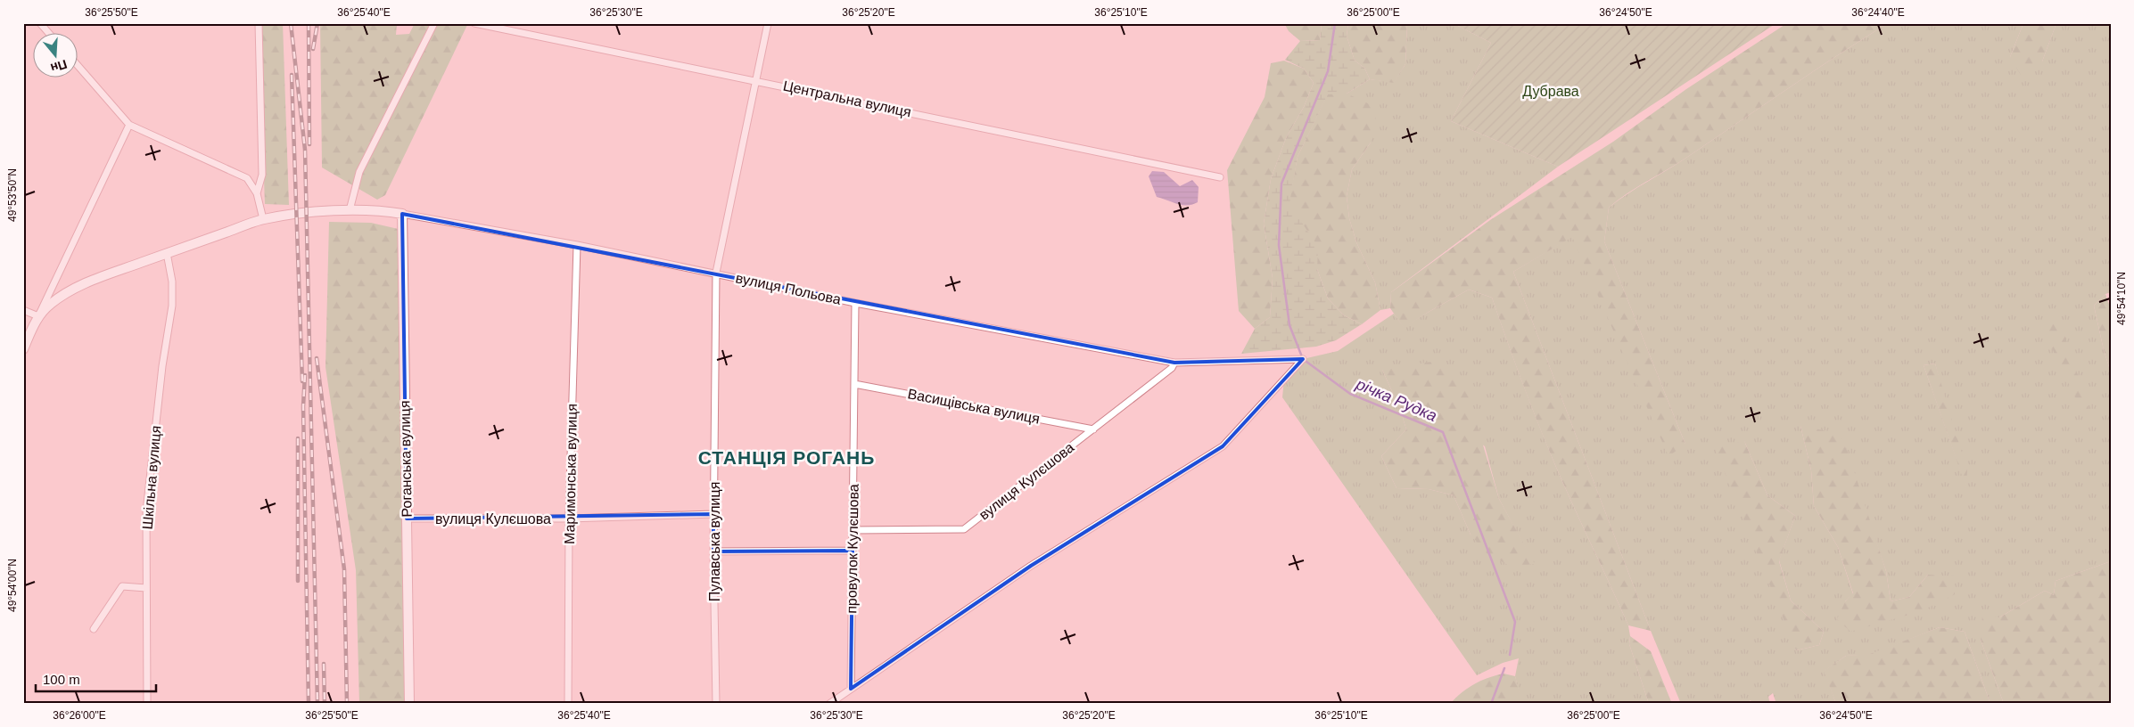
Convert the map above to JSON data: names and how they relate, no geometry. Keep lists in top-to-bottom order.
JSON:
{
  "streets": {
    "street": [
      "Центральна вулиця",
      "вулиця Польова",
      "Васищівська вулиця",
      "Роганська вулиця",
      "Маримонська вулиця",
      "Шкільна вулиця",
      "вулиця Кулєшова",
      "Пулавська вулиця",
      "провулок Кулєшова"
    ]
  },
  "crossings": [
    ["Центральна вулиця", "Пулавська вулиця"],
    ["вулиця Польова", "Роганська вулиця"],
    ["вулиця Польова", "Маримонська вулиця"],
    ["вулиця Польова", "вулиця Кулєшова"],
    ["вулиця Польова", "Пулавська вулиця"],
    ["вулиця Польова", "провулок Кулєшова"],
    ["Васищівська вулиця", "вулиця Кулєшова"],
    ["Васищівська вулиця", "провулок Кулєшова"],
    ["Роганська вулиця", "вулиця Кулєшова"],
    ["Маримонська вулиця", "вулиця Кулєшова"],
    ["вулиця Кулєшова", "Пулавська вулиця"],
    ["вулиця Кулєшова", "провулок Кулєшова"]
  ],
  "districts": ["СТАНЦІЯ РОГАНЬ"],
  "water": ["річка Рудка"],
  "parks": ["Дубрава"],
  "scale_bar": "100 m",
  "north": "bottom",
  "coordinates": [
    "36°25'50\"E",
    "36°25'40\"E",
    "36°25'30\"E",
    "36°25'20\"E",
    "36°25'10\"E",
    "36°25'00\"E",
    "36°24'50\"E",
    "36°24'40\"E",
    "49°53'50\"N",
    "49°54'10\"N",
    "49°54'00\"N",
    "36°26'00\"E"
  ]
}
